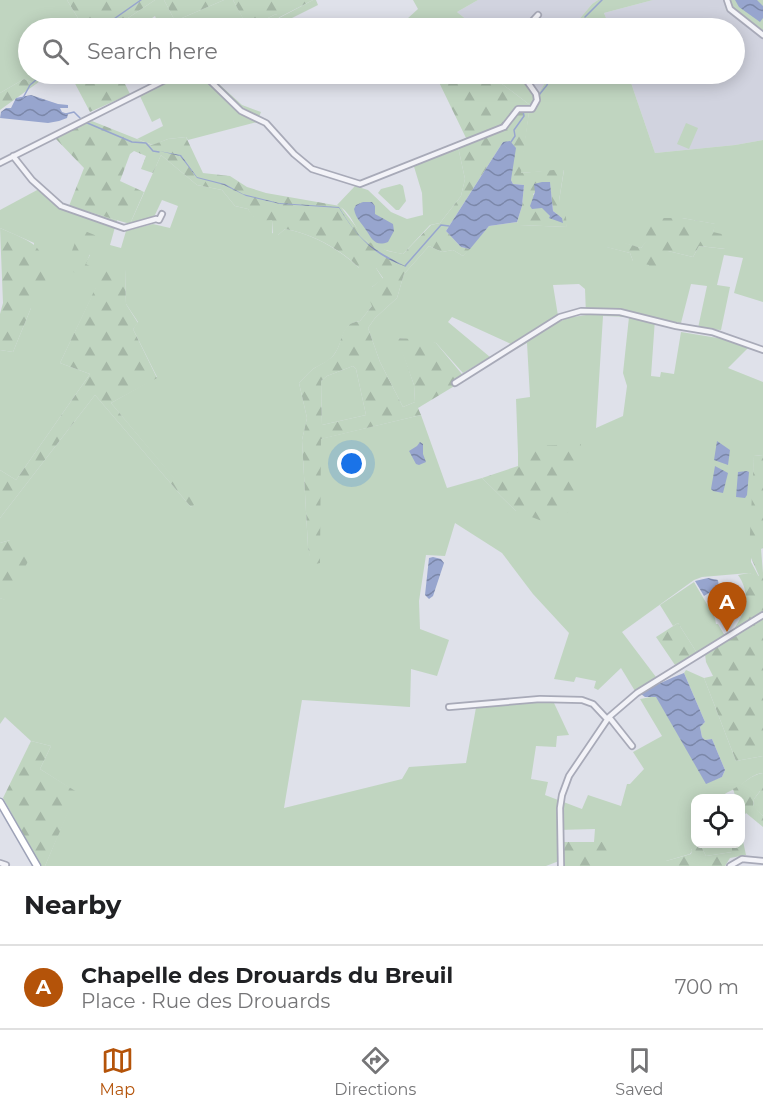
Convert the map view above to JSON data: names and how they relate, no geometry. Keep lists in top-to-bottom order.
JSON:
{
  "page": {
    "search": "Search here",
    "pins": "A",
    "heading": "Nearby",
    "list": [
      {
        "mark": "A",
        "name": "Chapelle des Drouards du Breuil",
        "note": "Place · Rue des Drouards",
        "value": "700 m"
      }
    ],
    "nav": ["Map", "Directions", "Saved"]
  }
}
